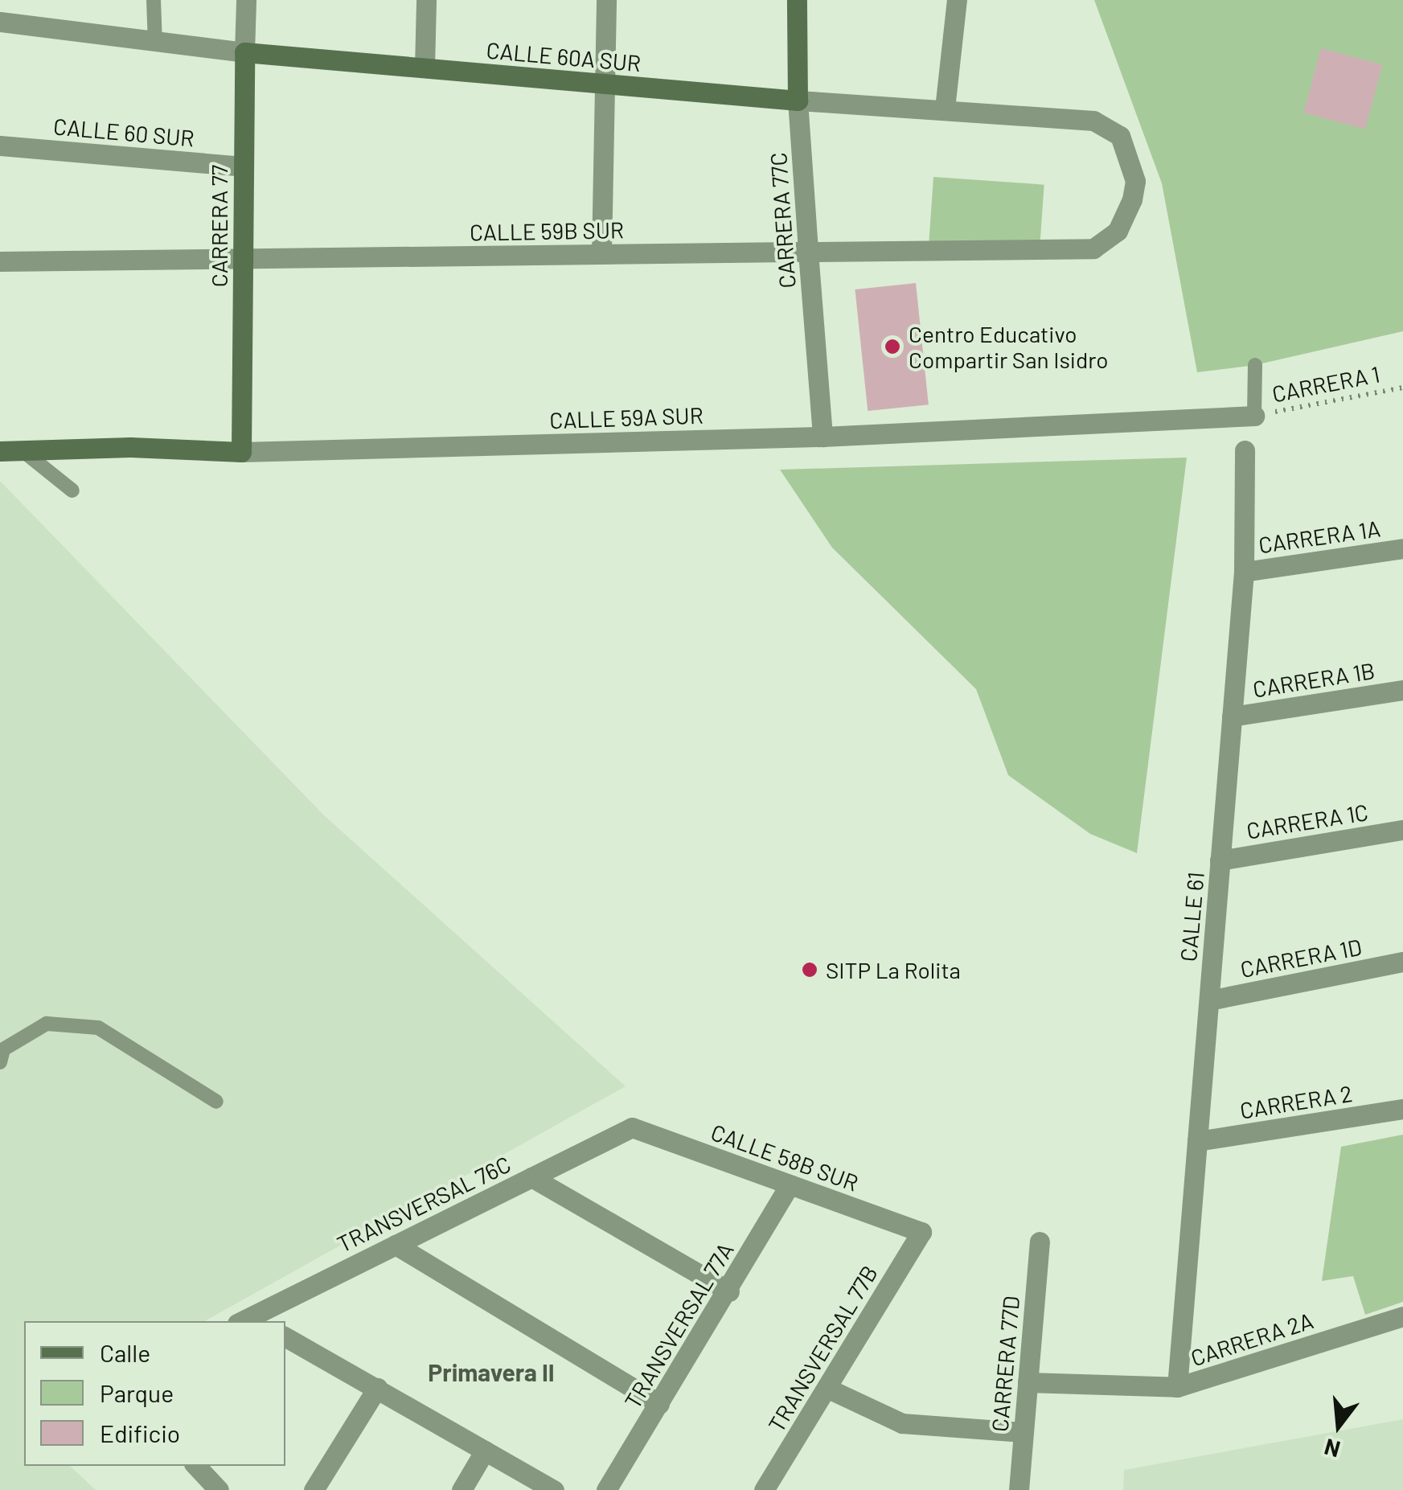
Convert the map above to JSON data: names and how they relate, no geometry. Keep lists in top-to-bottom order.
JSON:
{
  "streets": {
    "street": [
      "CALLE 60A SUR",
      "CALLE 60 SUR",
      "CARRERA 77C",
      "CARRERA 77",
      "CALLE 59B SUR",
      "CALLE 59A SUR",
      "CARRERA 1A",
      "CARRERA 1B",
      "CARRERA 1C",
      "CALLE 61",
      "CARRERA 1D",
      "CARRERA 2",
      "CALLE 58B SUR",
      "TRANSVERSAL 76C",
      "TRANSVERSAL 77A",
      "CARRERA 2A",
      "TRANSVERSAL 77B",
      "CARRERA 77D"
    ],
    "path": ["CARRERA 1"]
  },
  "crossings": [
    ["CALLE 60A SUR", "CARRERA 77C"],
    ["CALLE 60A SUR", "CARRERA 77"],
    ["CALLE 60A SUR", "CALLE 59B SUR"],
    ["CALLE 60 SUR", "CARRERA 77"],
    ["CARRERA 77C", "CALLE 59B SUR"],
    ["CARRERA 77C", "CALLE 59A SUR"],
    ["CARRERA 77", "CALLE 59B SUR"],
    ["CARRERA 77", "CALLE 59A SUR"],
    ["CARRERA 1", "CALLE 59A SUR"],
    ["CARRERA 1A", "CALLE 61"],
    ["CARRERA 1B", "CALLE 61"],
    ["CARRERA 1C", "CALLE 61"],
    ["CALLE 61", "CARRERA 1D"],
    ["CALLE 61", "CARRERA 2"],
    ["CALLE 61", "CARRERA 2A"],
    ["CALLE 58B SUR", "TRANSVERSAL 76C"],
    ["CALLE 58B SUR", "TRANSVERSAL 77A"],
    ["CALLE 58B SUR", "TRANSVERSAL 77B"],
    ["CARRERA 2A", "CARRERA 77D"]
  ],
  "districts": ["Primavera II"],
  "places": ["Centro Educativo Compartir San Isidro", "SITP La Rolita"],
  "legend": ["Calle", "Parque", "Edificio"],
  "north": "bottom"
}
